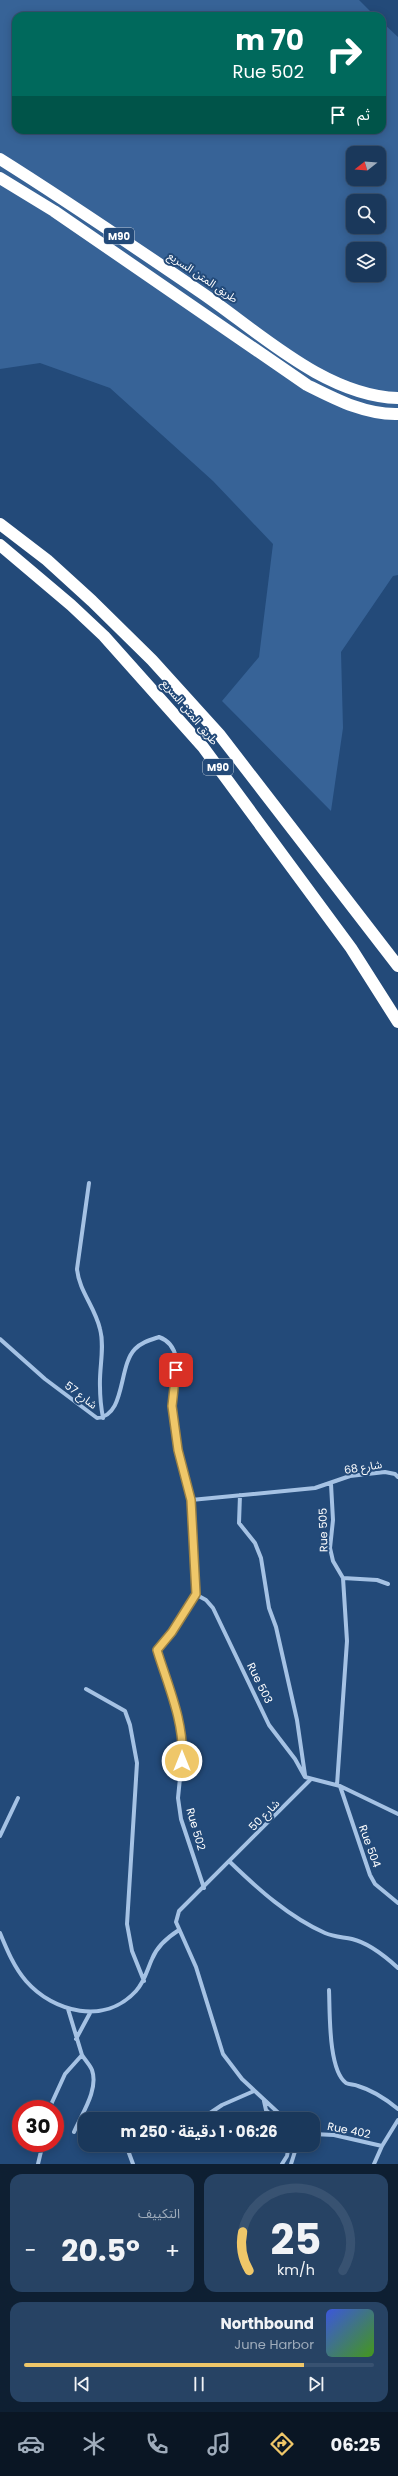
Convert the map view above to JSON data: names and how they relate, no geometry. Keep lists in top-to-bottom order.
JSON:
{
  "streets": {
    "highway": ["M90", "طريق المتن السريع"],
    "street": [
      "شارع 57",
      "شارع 68",
      "Rue 505",
      "Rue 503",
      "شارع 50",
      "Rue 502",
      "Rue 504",
      "Rue 402"
    ]
  },
  "crossings": [
    ["شارع 68", "Rue 505"],
    ["Rue 505", "Rue 504"],
    ["Rue 503", "شارع 50"],
    ["Rue 503", "Rue 502"],
    ["شارع 50", "Rue 502"]
  ],
  "north": "left",
  "page": {
    "turn": ["70 m", "Rue 502"],
    "then": "ثم",
    "limit": "30",
    "trip": "06:26 · 1 دقيقة · 250 m",
    "tile": "التكييف",
    "heat": ["−", "20.5°", "+"],
    "song": ["Northbound", "June Harbor"],
    "tabs": "06:25",
    "gauge": ["25", "km/h"]
  }
}
